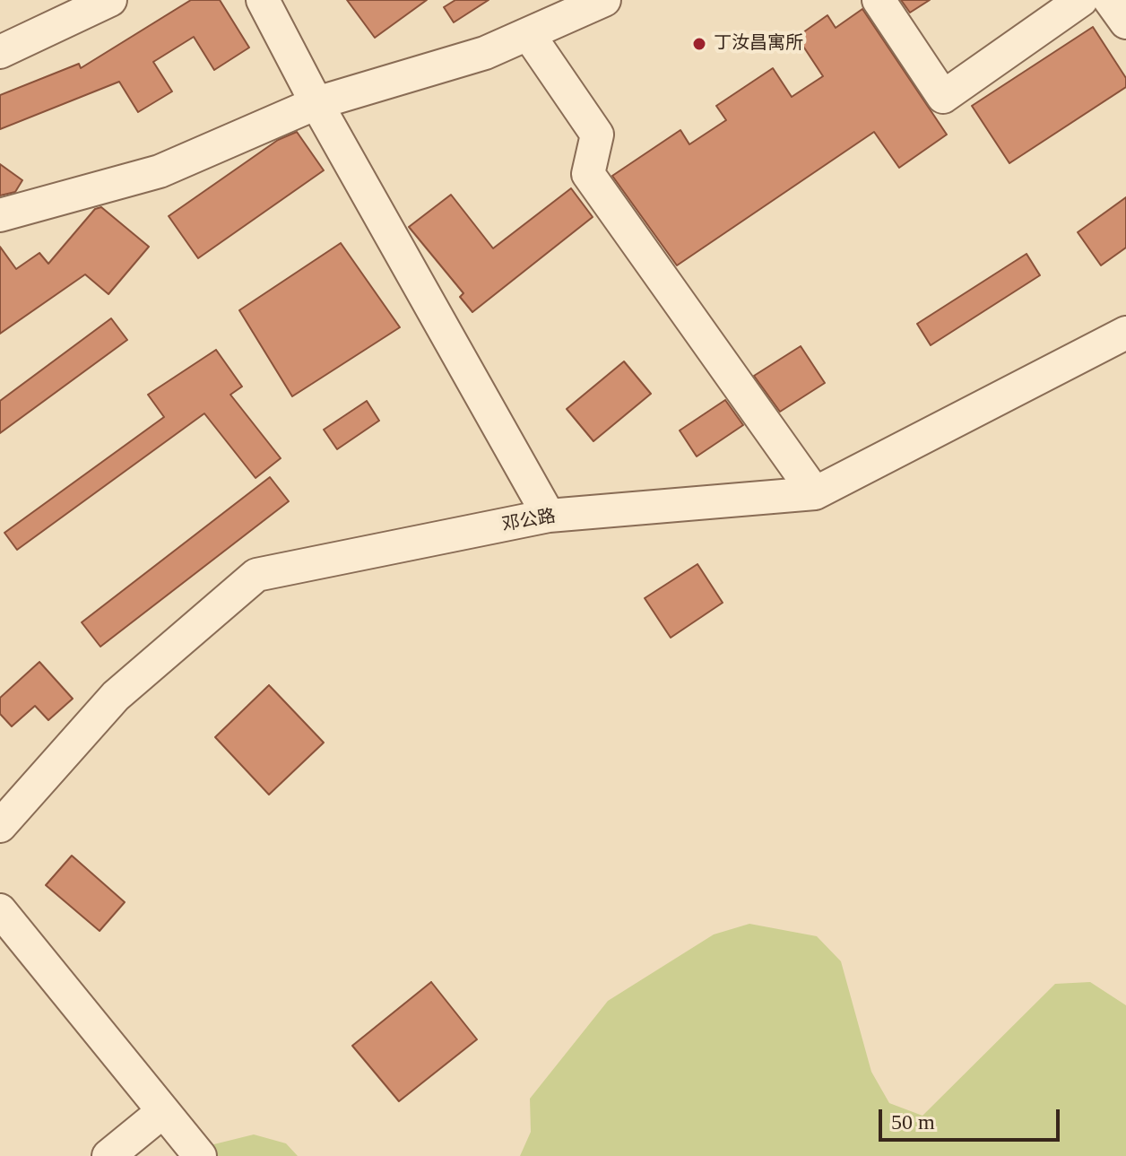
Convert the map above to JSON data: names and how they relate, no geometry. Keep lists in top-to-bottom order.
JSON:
{
  "streets": {
    "street": ["邓公路"]
  },
  "places": ["丁汝昌寓所"],
  "scale_bar": "50 m"
}
